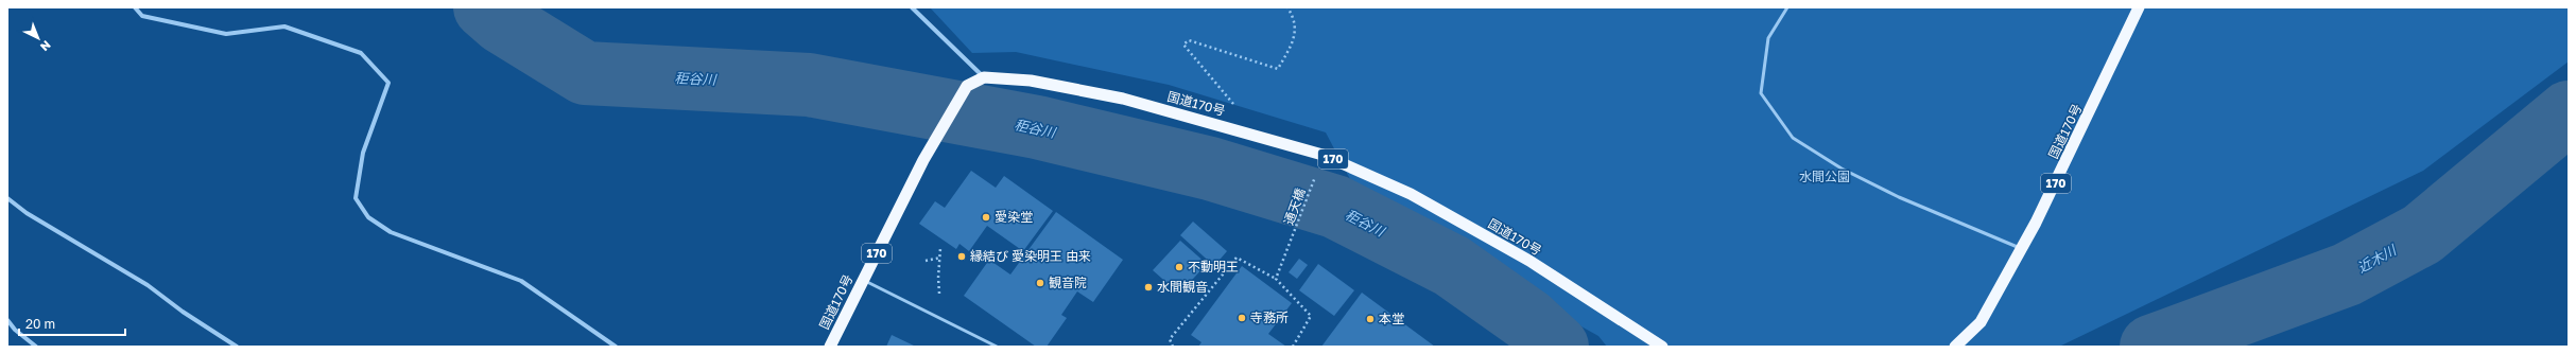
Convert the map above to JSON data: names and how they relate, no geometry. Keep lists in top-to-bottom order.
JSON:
{
  "streets": {
    "highway": ["国道170号", "170"],
    "path": ["通天橋"]
  },
  "water": ["秬谷川", "近木川"],
  "parks": ["水間公園"],
  "places": [
    "愛染堂",
    "縁結び 愛染明王 由来",
    "不動明王",
    "観音院",
    "水間観音",
    "寺務所",
    "本堂"
  ],
  "scale_bar": "20 m",
  "north": "bottom right"
}
